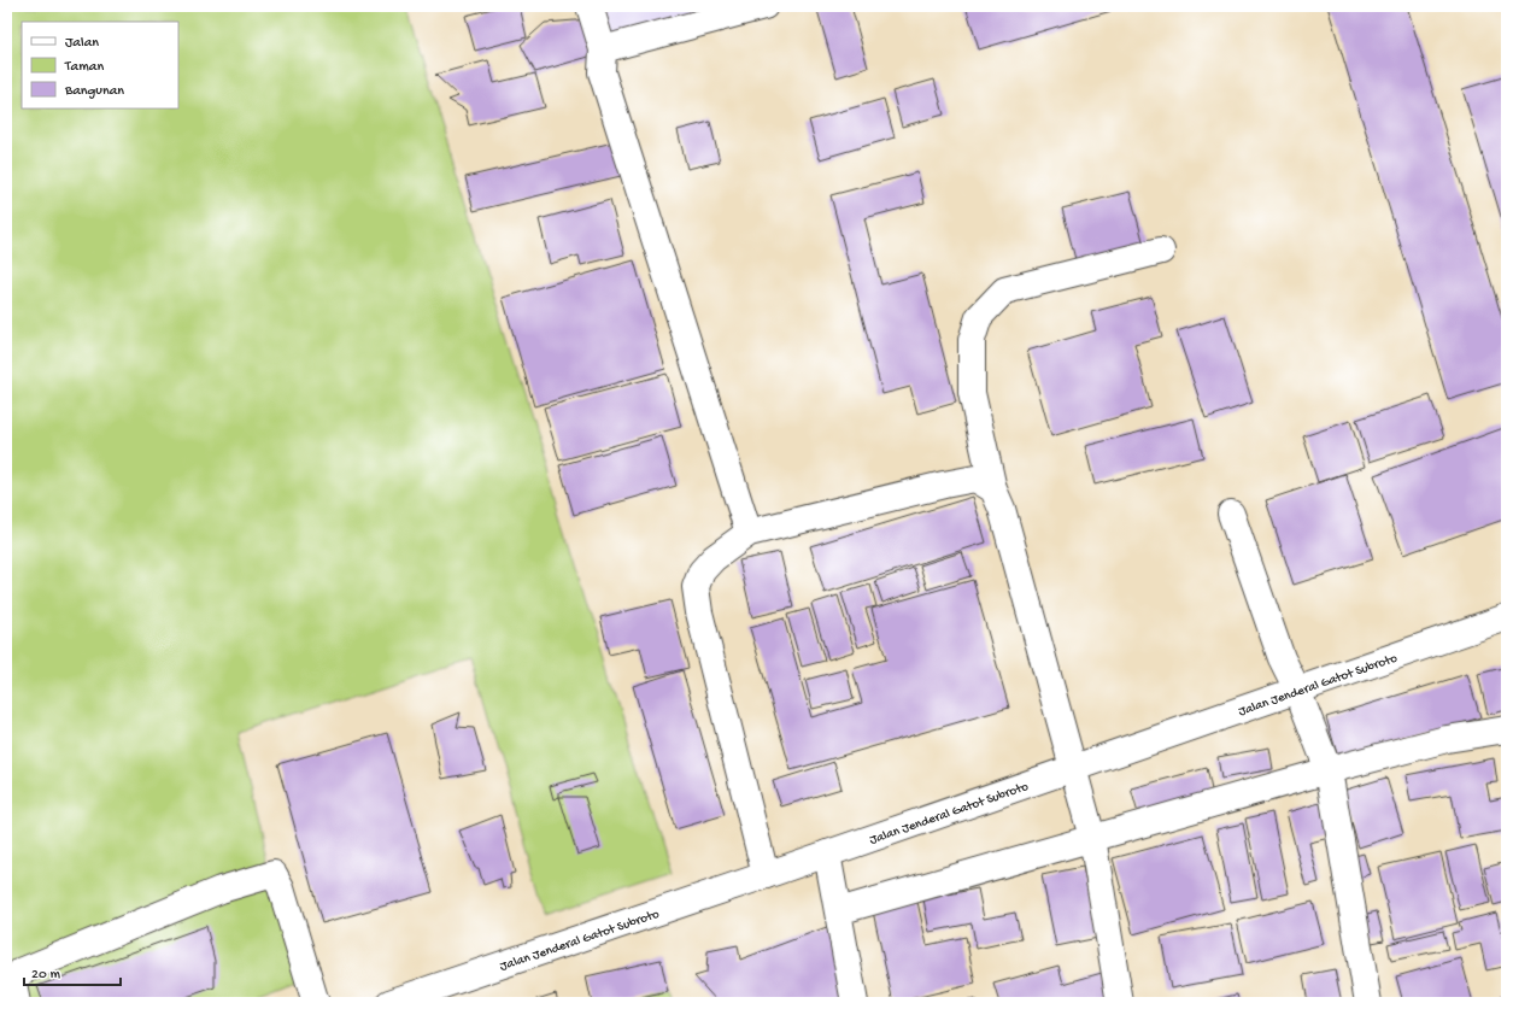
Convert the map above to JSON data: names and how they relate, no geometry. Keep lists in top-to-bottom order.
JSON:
{
  "streets": {
    "main road": ["Jalan Jenderal Gatot Subroto"]
  },
  "legend": ["Jalan", "Taman", "Bangunan"],
  "scale_bar": "20 m"
}
